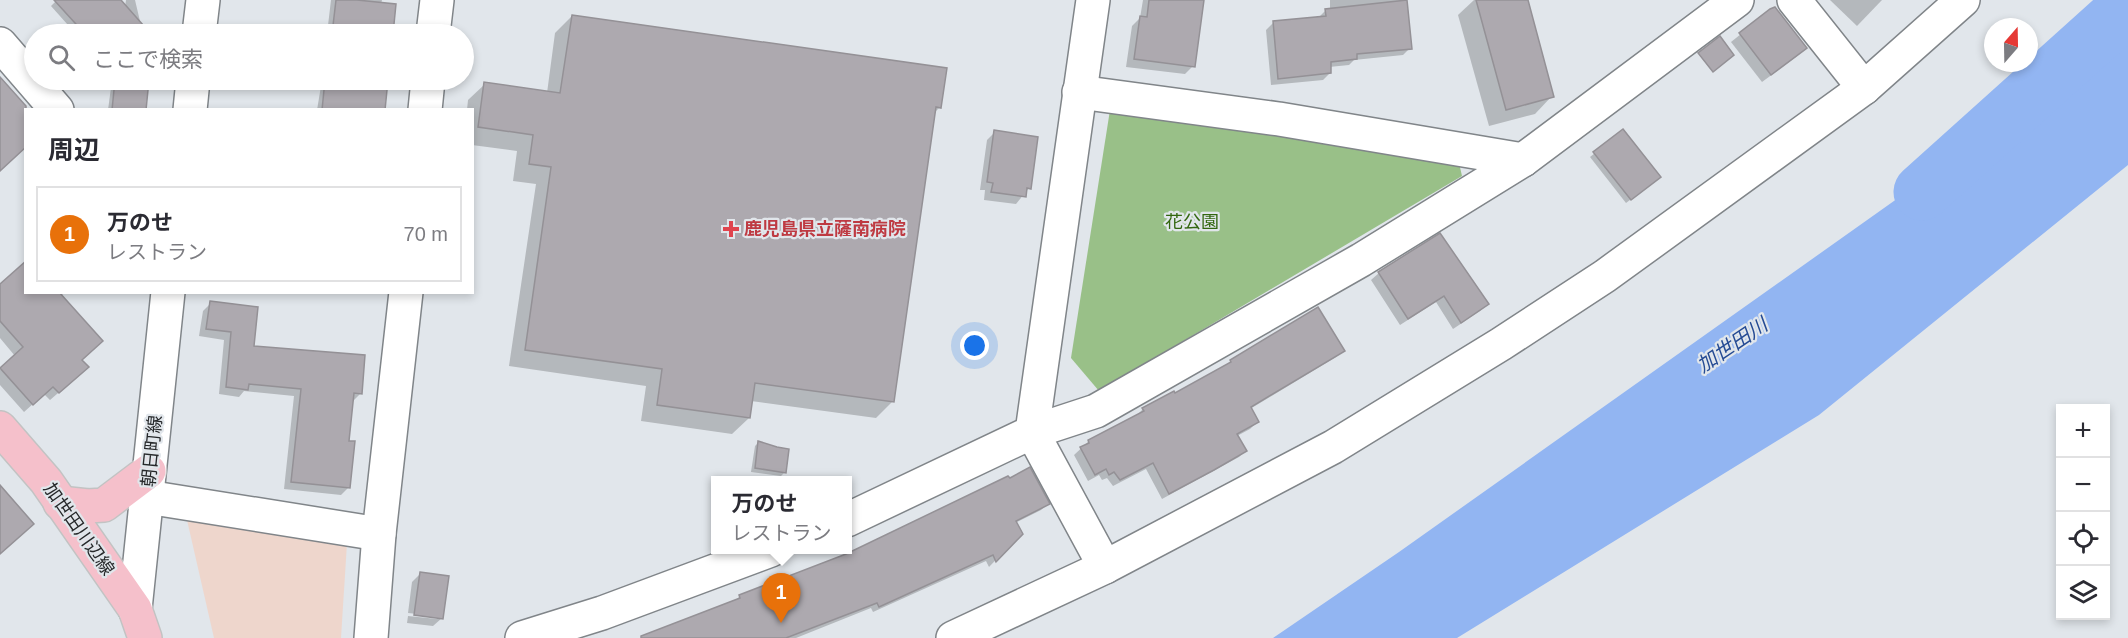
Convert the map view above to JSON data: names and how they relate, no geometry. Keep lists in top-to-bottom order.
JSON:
{
  "streets": {
    "main road": ["加世田川辺線"],
    "street": ["朝日町線"]
  },
  "crossings": [
    ["朝日町線", "加世田川辺線"]
  ],
  "water": ["加世田川"],
  "parks": ["花公園"],
  "places": {
    "health": ["鹿児島県立薩南病院"]
  },
  "north": "top",
  "page": {
    "search": "ここで検索",
    "heading": "周辺",
    "list": [
      {
        "mark": "1",
        "name": "万のせ",
        "note": "レストラン",
        "value": "70 m"
      }
    ],
    "map_buttons": ["+", "−"],
    "popup": ["万のせ", "レストラン"],
    "pins": "1"
  }
}
